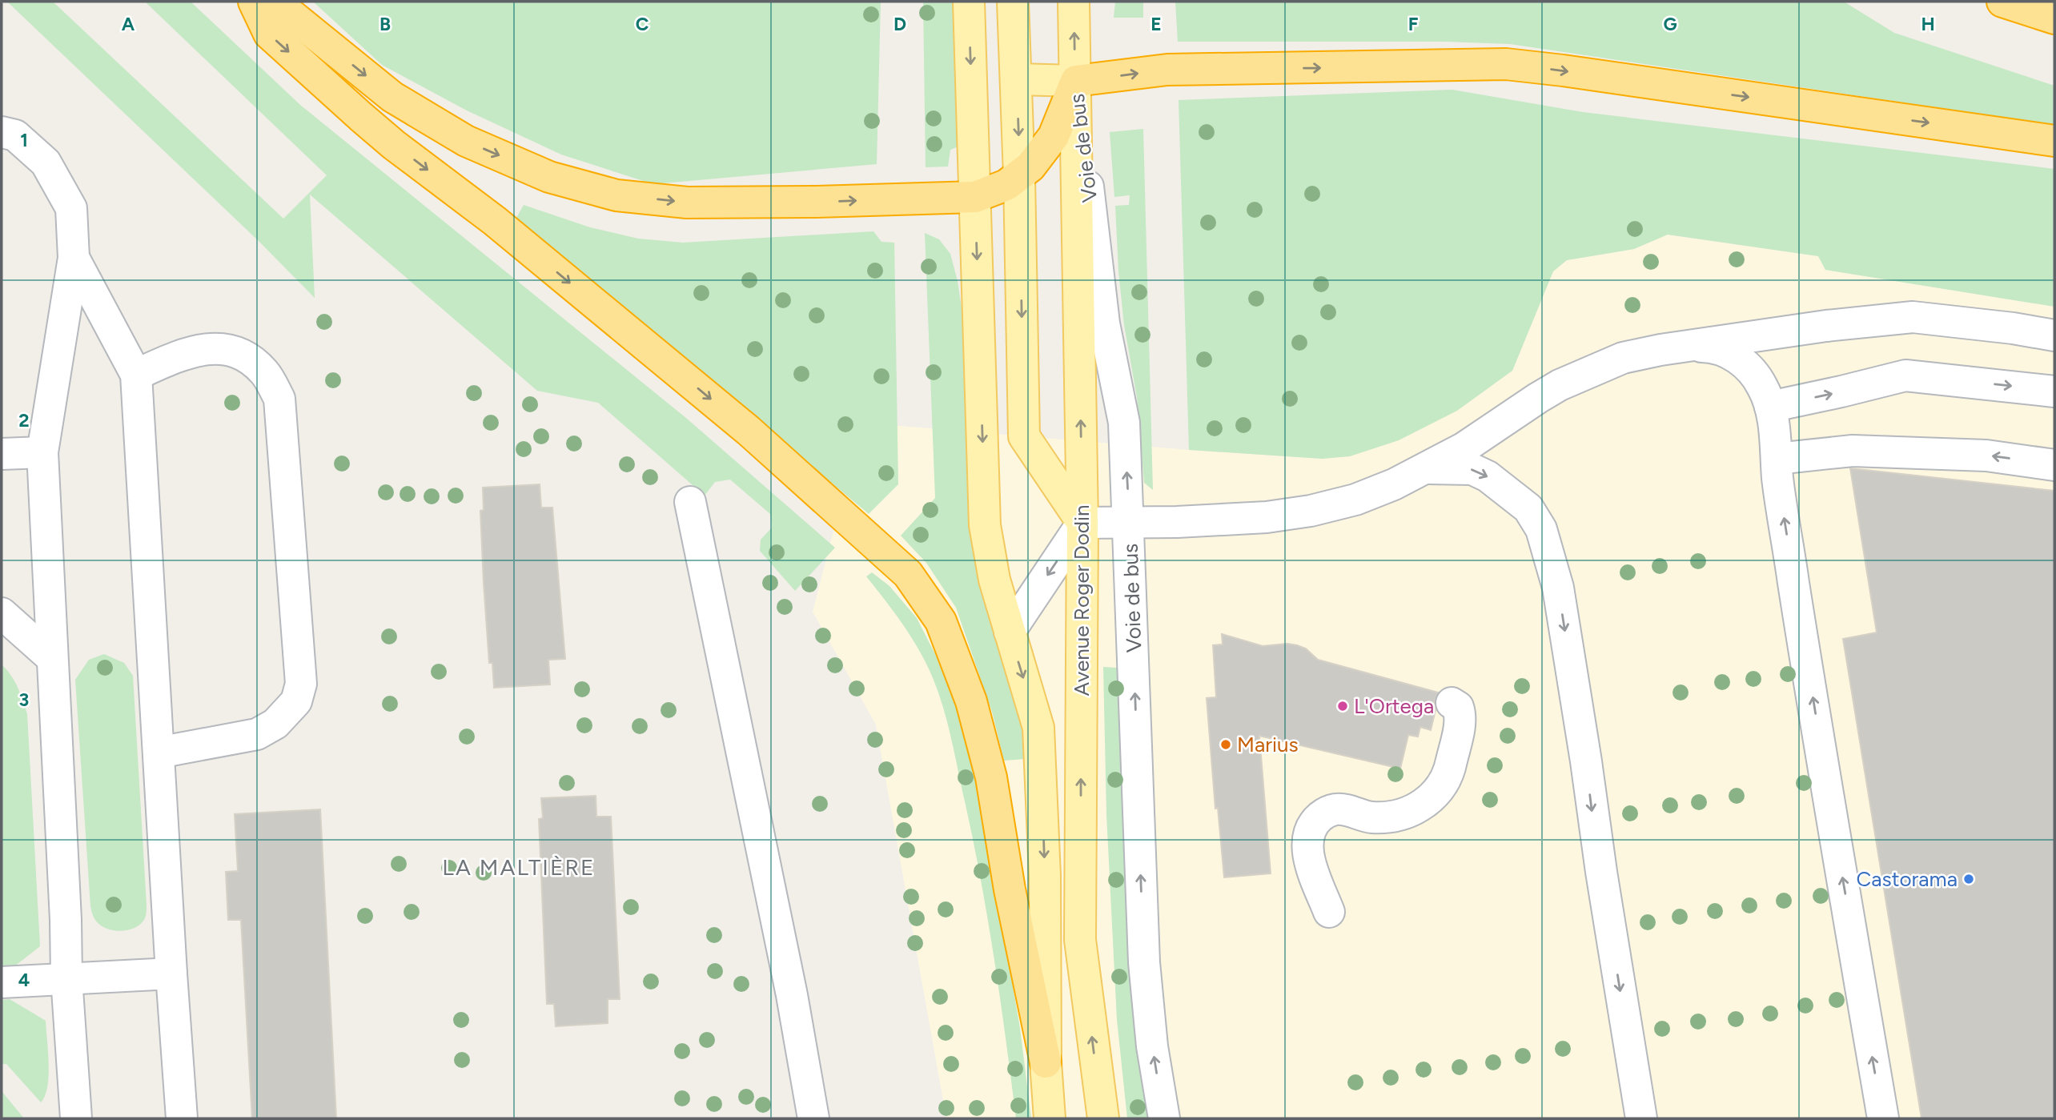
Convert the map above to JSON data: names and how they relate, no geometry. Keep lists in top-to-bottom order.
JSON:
{
  "streets": {
    "main road": ["Avenue Roger Dodin"],
    "lane": ["Voie de bus"]
  },
  "crossings": [
    ["Voie de bus", "Avenue Roger Dodin"]
  ],
  "one_way": ["Voie de bus"],
  "districts": ["LA MALTIÈRE"],
  "places": ["L'Ortega", "Marius", "Castorama"],
  "grid": {
    "columns": [
      "A",
      "B",
      "C",
      "D",
      "E",
      "F",
      "G",
      "H"
    ],
    "rows": [
      "1",
      "2",
      "3",
      "4"
    ]
  }
}
